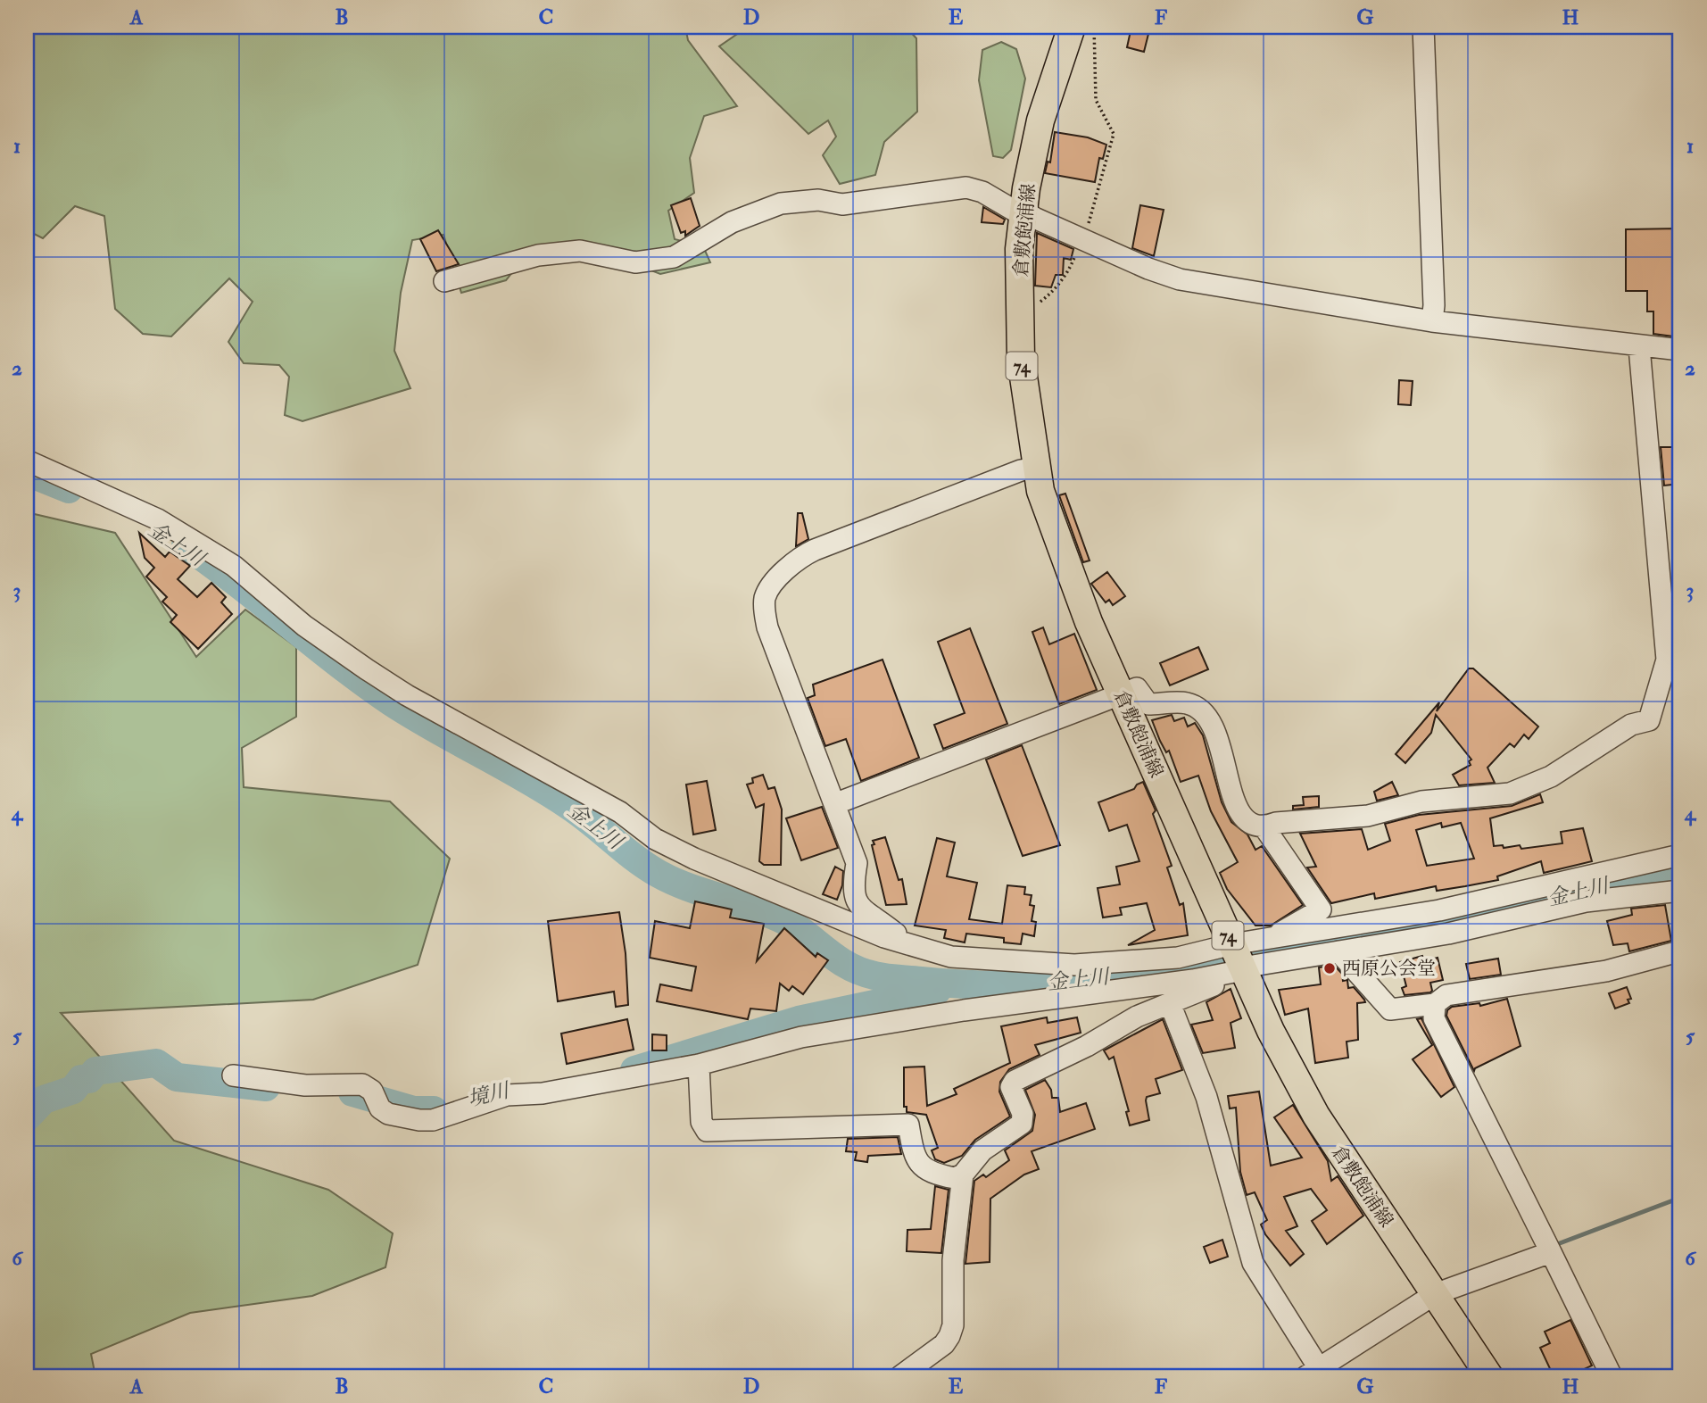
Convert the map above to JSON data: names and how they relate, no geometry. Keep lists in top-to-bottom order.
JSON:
{
  "streets": {
    "main road": ["倉敷飽浦線", "74"]
  },
  "water": ["金上川", "境川"],
  "places": ["西原公会堂"],
  "grid": {
    "columns": [
      "A",
      "B",
      "C",
      "D",
      "E",
      "F",
      "G",
      "H"
    ],
    "rows": [
      "1",
      "2",
      "3",
      "4",
      "5",
      "6"
    ]
  }
}
